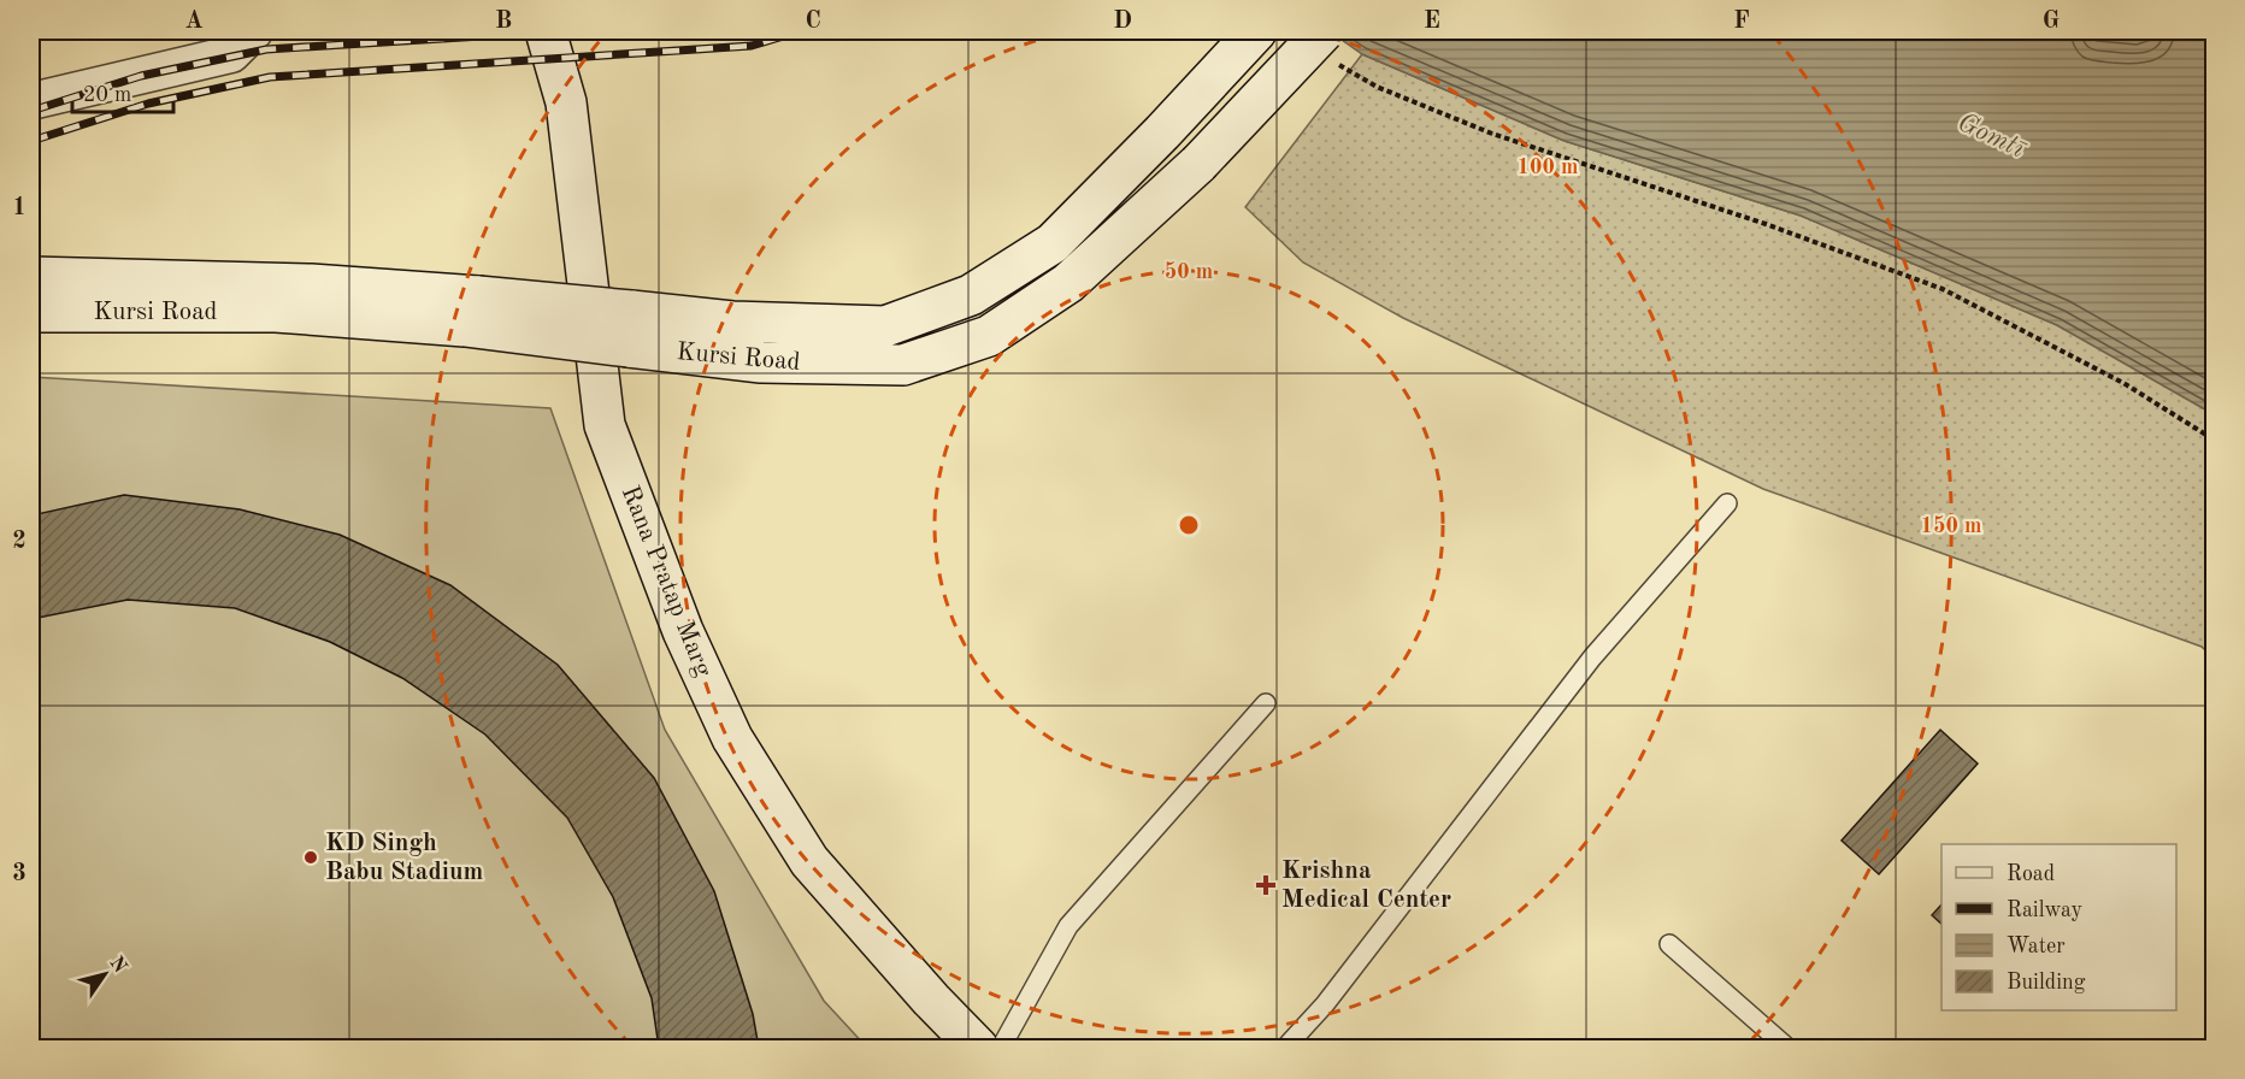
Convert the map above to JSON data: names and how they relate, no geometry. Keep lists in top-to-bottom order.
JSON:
{
  "streets": {
    "main road": ["Kursi Road", "Rana Pratap Marg"]
  },
  "water": ["Gomtī"],
  "places": {
    "other": ["KD Singh Babu Stadium"],
    "health": ["Krishna Medical Center"]
  },
  "legend": [
    "Road",
    "Railway",
    "Water",
    "Building"
  ],
  "scale_bar": "20 m",
  "north": "top right",
  "grid": {
    "columns": [
      "A",
      "B",
      "C",
      "D",
      "E",
      "F",
      "G"
    ],
    "rows": ["1", "2", "3"]
  },
  "rings": ["100 m", "50 m", "150 m"]
}
